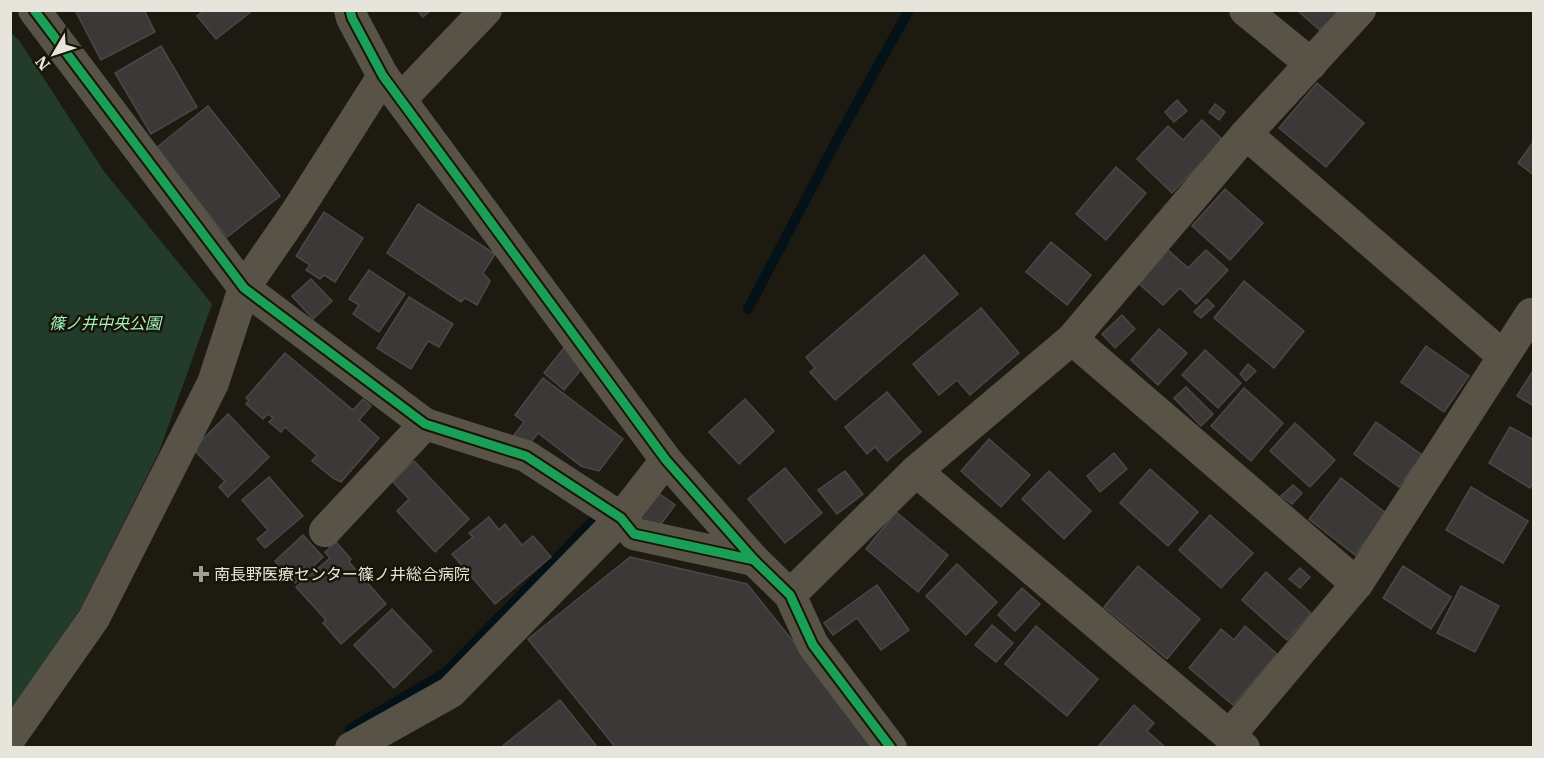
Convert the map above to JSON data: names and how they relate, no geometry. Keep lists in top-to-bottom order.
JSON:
{
  "parks": ["篠ノ井中央公園"],
  "places": {
    "health": ["南長野医療センター篠ノ井総合病院"]
  },
  "north": "bottom left"
}
